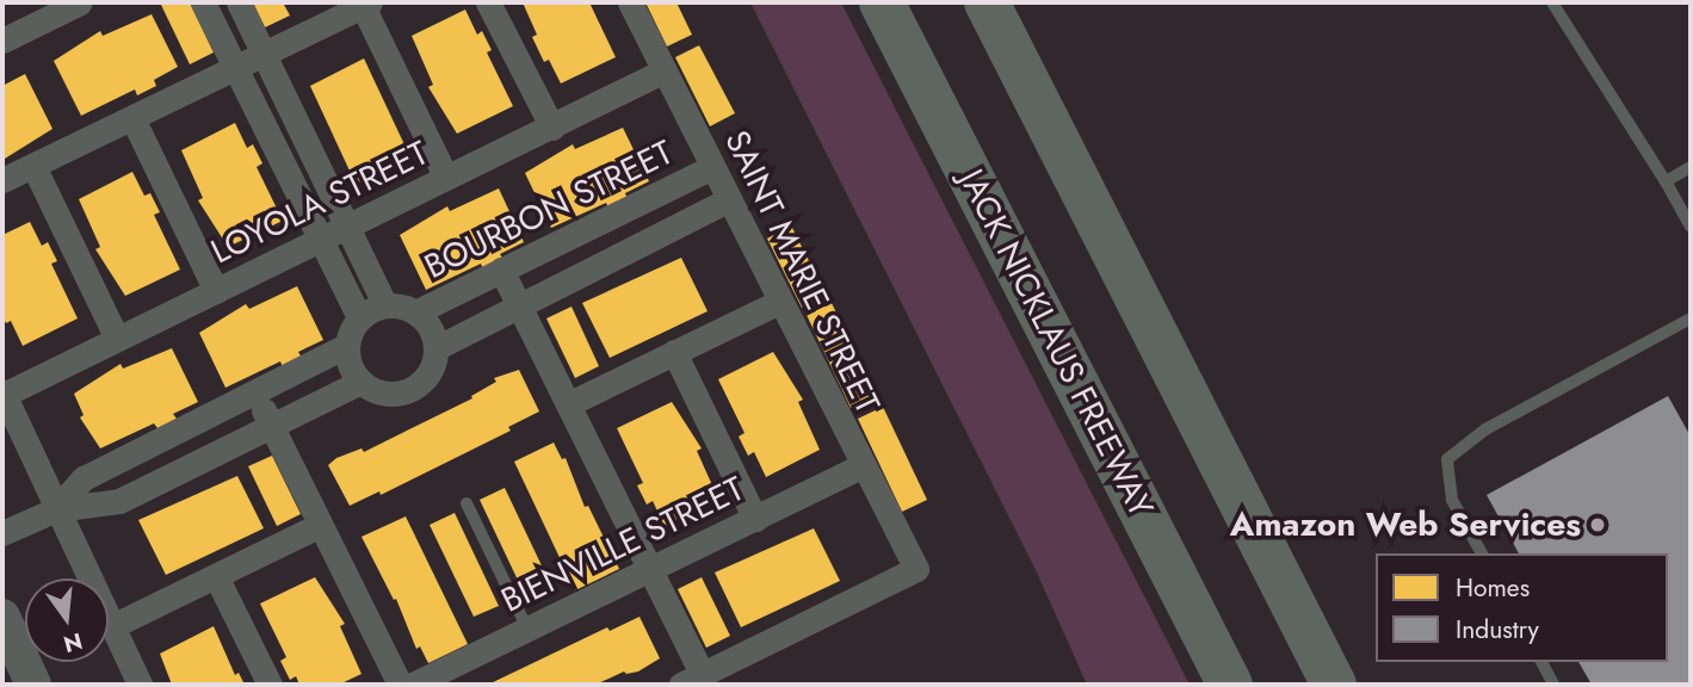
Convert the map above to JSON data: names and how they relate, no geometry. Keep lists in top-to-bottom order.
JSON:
{
  "streets": {
    "highway": ["JACK NICKLAUS FREEWAY"],
    "street": [
      "LOYOLA STREET",
      "BOURBON STREET",
      "SAINT MARIE STREET",
      "BIENVILLE STREET"
    ]
  },
  "crossings": [
    ["LOYOLA STREET", "SAINT MARIE STREET"],
    ["BOURBON STREET", "SAINT MARIE STREET"],
    ["SAINT MARIE STREET", "BIENVILLE STREET"]
  ],
  "places": ["Amazon Web Services"],
  "legend": ["Homes", "Industry"],
  "north": "bottom"
}
